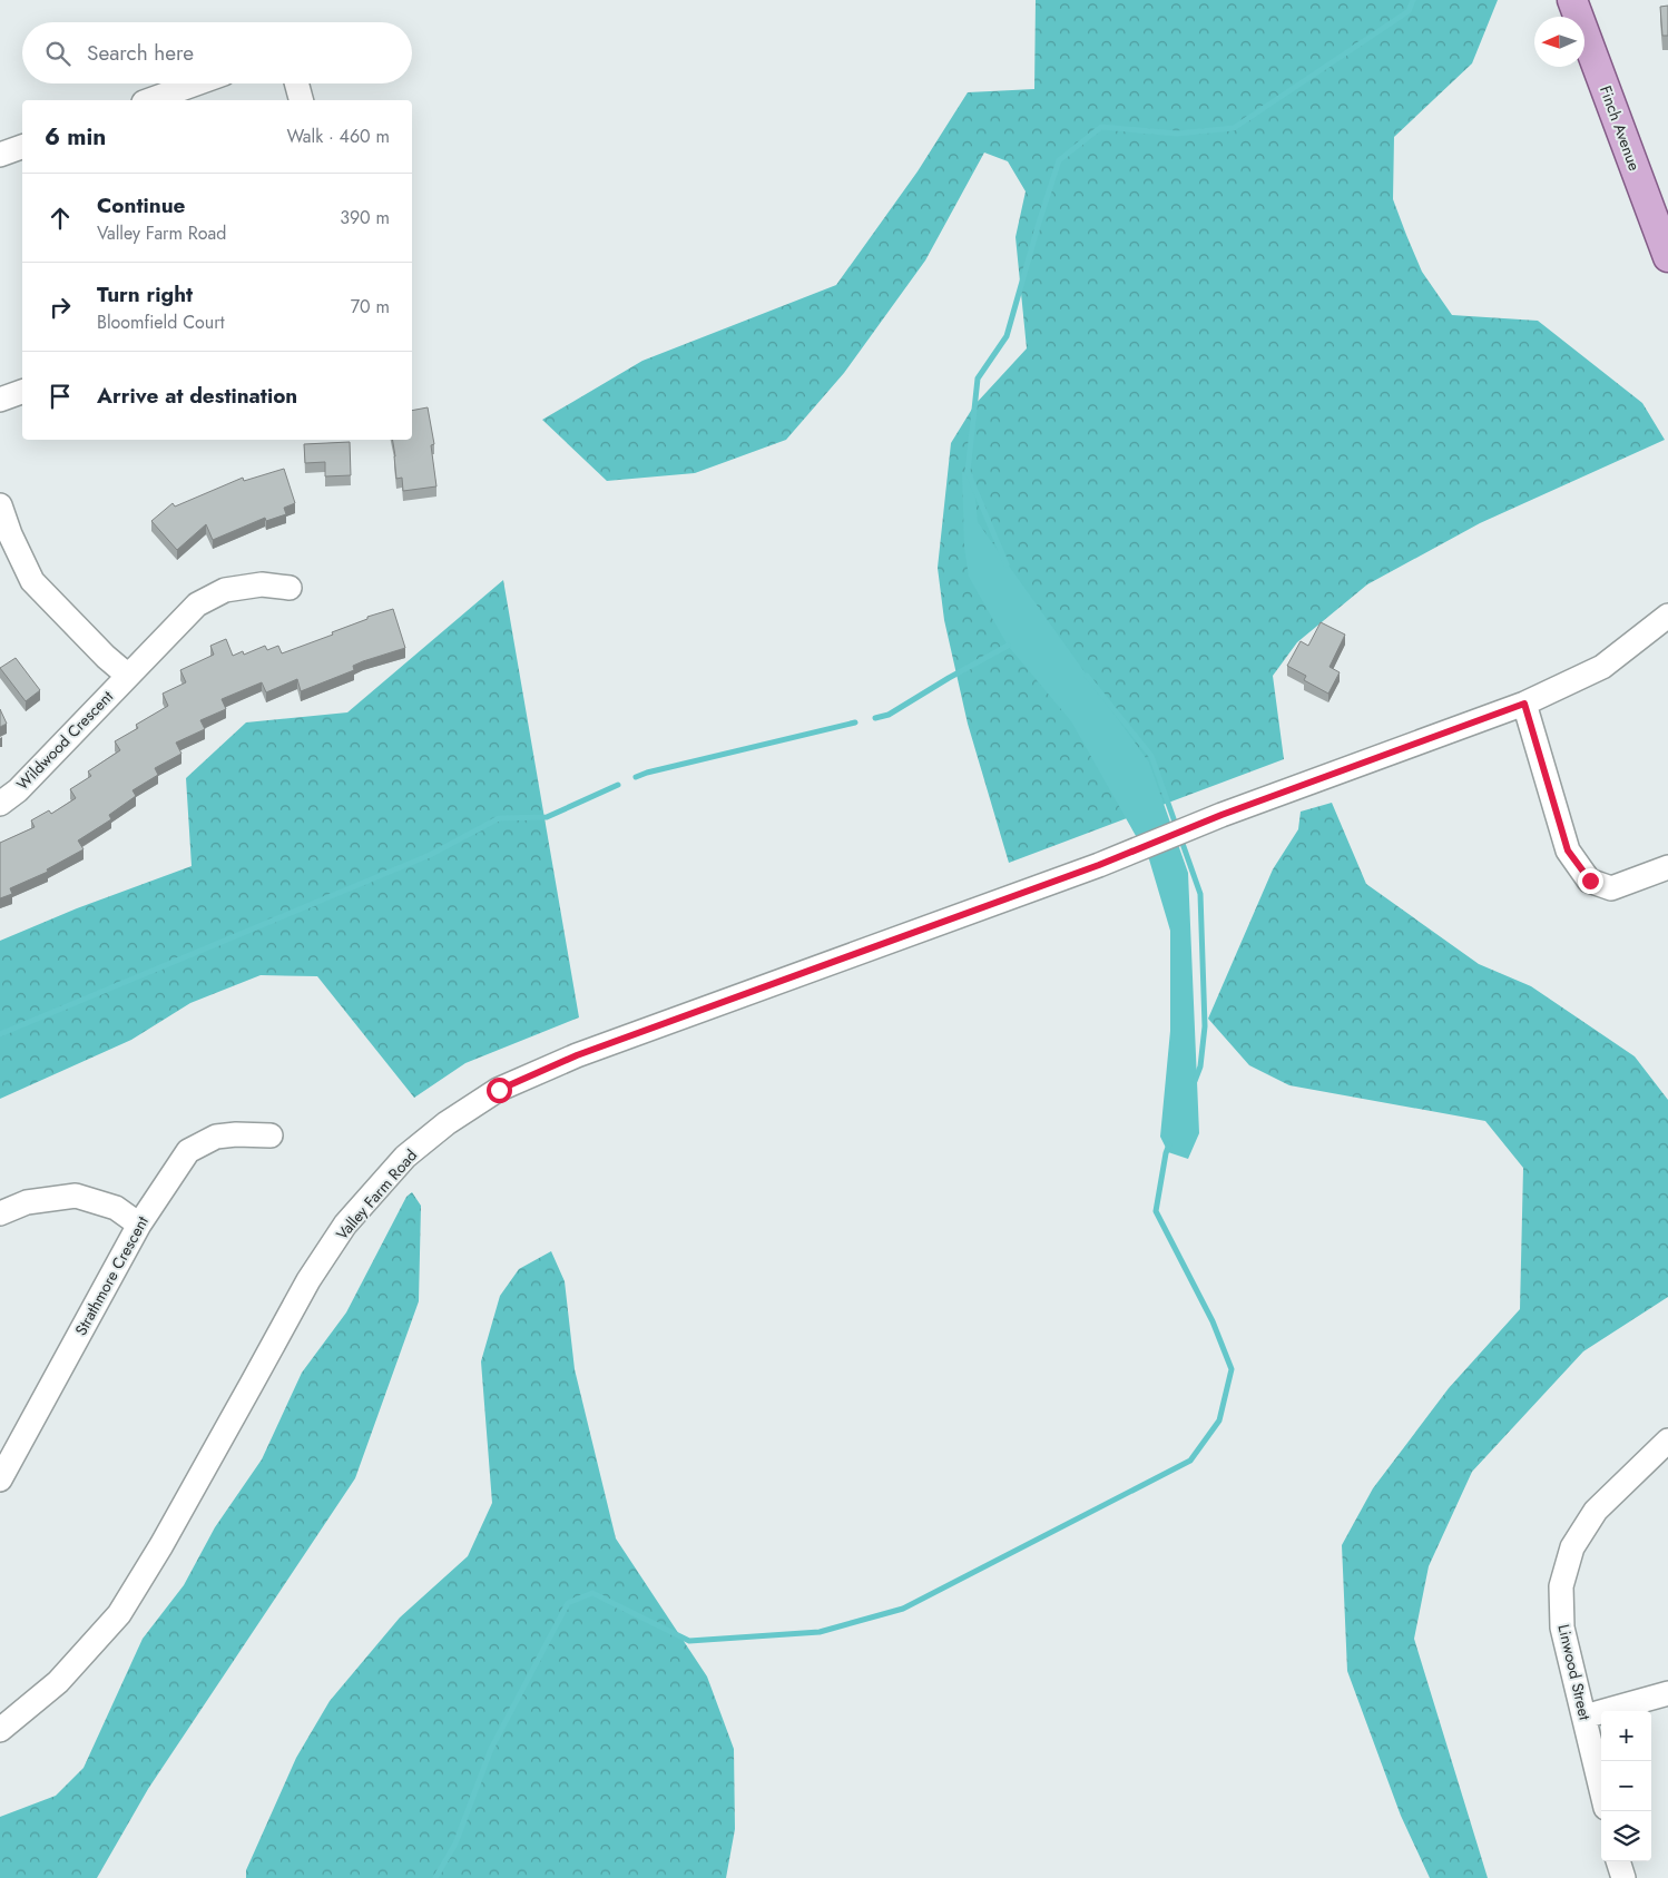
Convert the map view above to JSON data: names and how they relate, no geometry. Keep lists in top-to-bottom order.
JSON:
{
  "streets": {
    "main road": ["Finch Avenue"],
    "street": [
      "Wildwood Crescent",
      "Valley Farm Road",
      "Strathmore Crescent",
      "Linwood Street"
    ]
  },
  "north": "left",
  "page": {
    "search": "Search here",
    "heading": ["6 min", "Walk · 460 m"],
    "list": [
      ["Continue", "Valley Farm Road", "390 m"],
      ["Turn right", "Bloomfield Court", "70 m"],
      "Arrive at destination"
    ],
    "map_buttons": ["+", "−"]
  }
}
